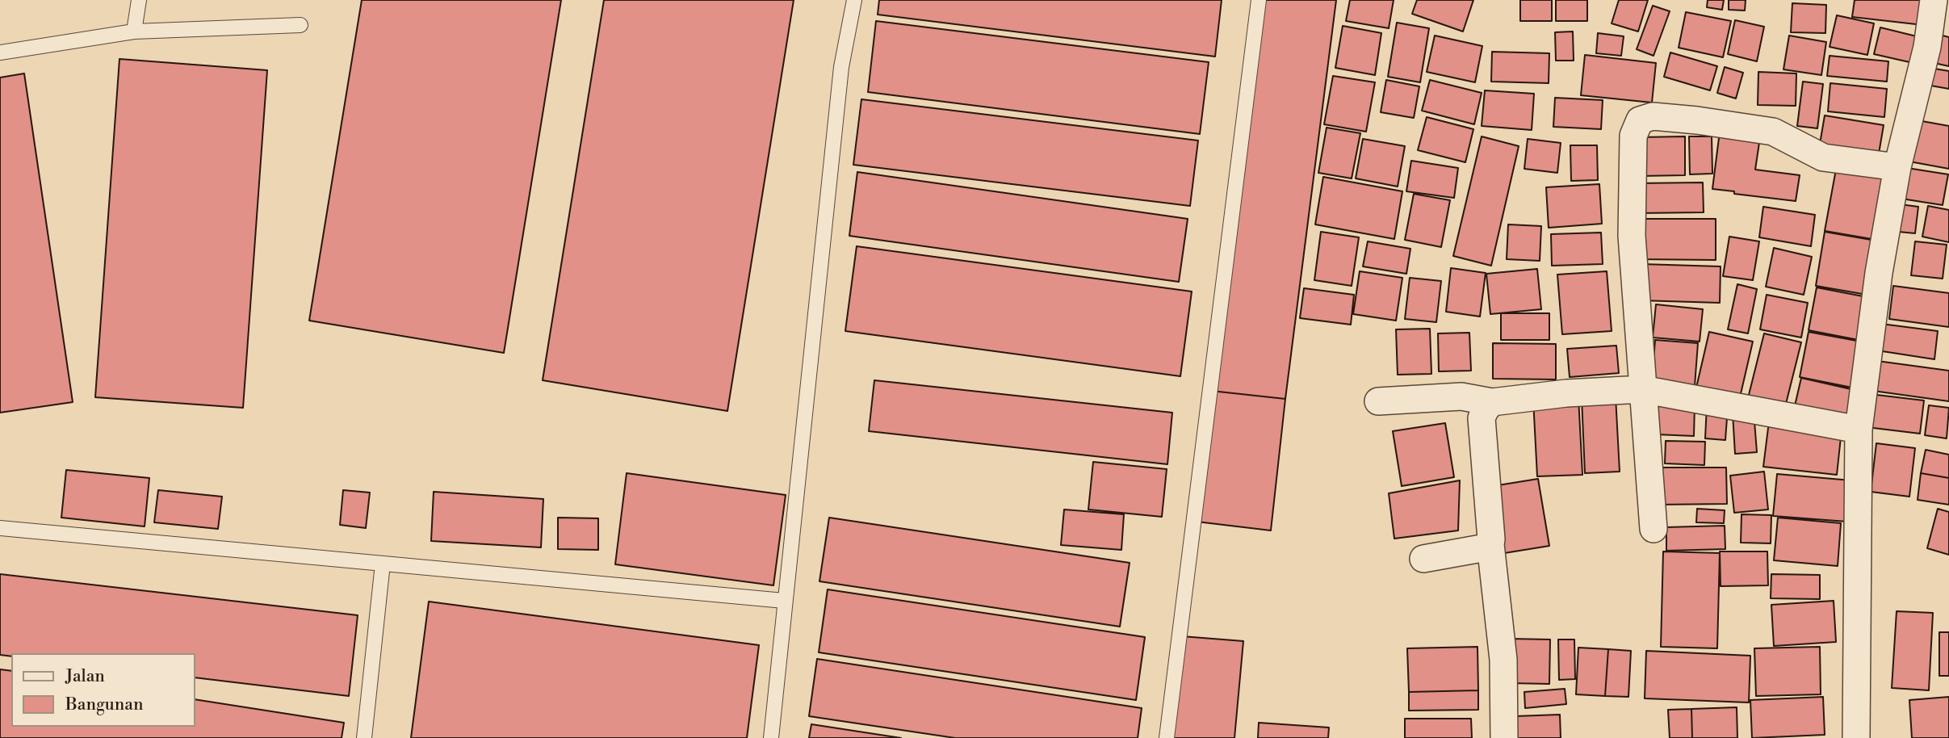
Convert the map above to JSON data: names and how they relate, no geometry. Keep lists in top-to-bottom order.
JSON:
{
  "legend": ["Jalan", "Bangunan"]
}
